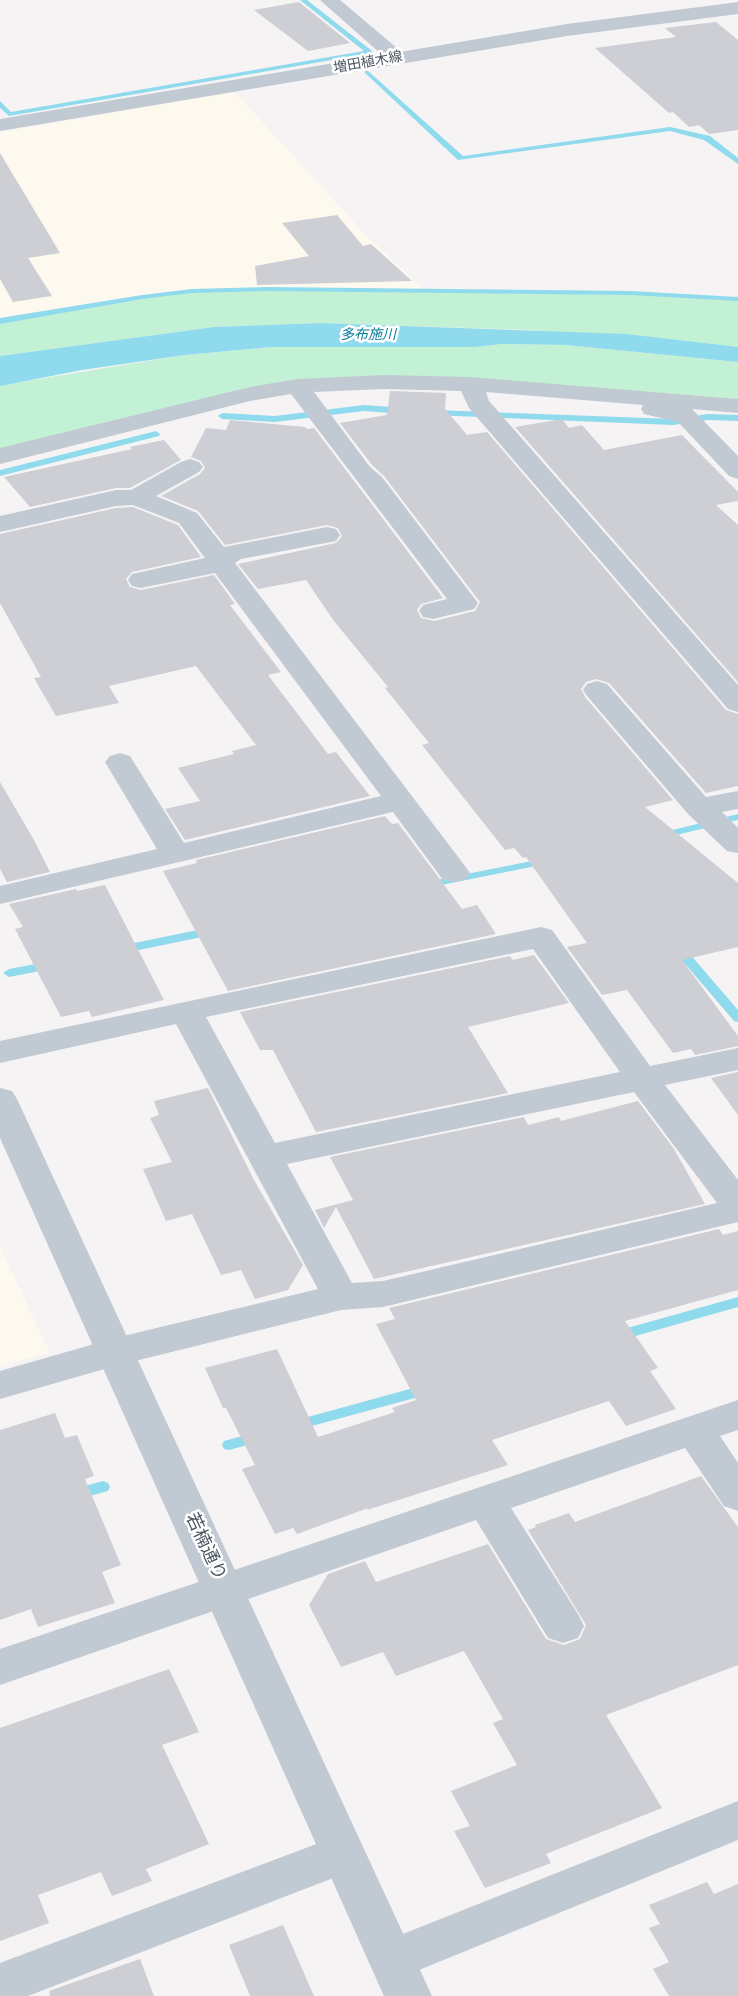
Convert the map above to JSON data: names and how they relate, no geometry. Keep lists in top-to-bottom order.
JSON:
{
  "streets": {
    "street": ["増田植木線", "若楠通り"]
  },
  "water": ["多布施川"]
}
